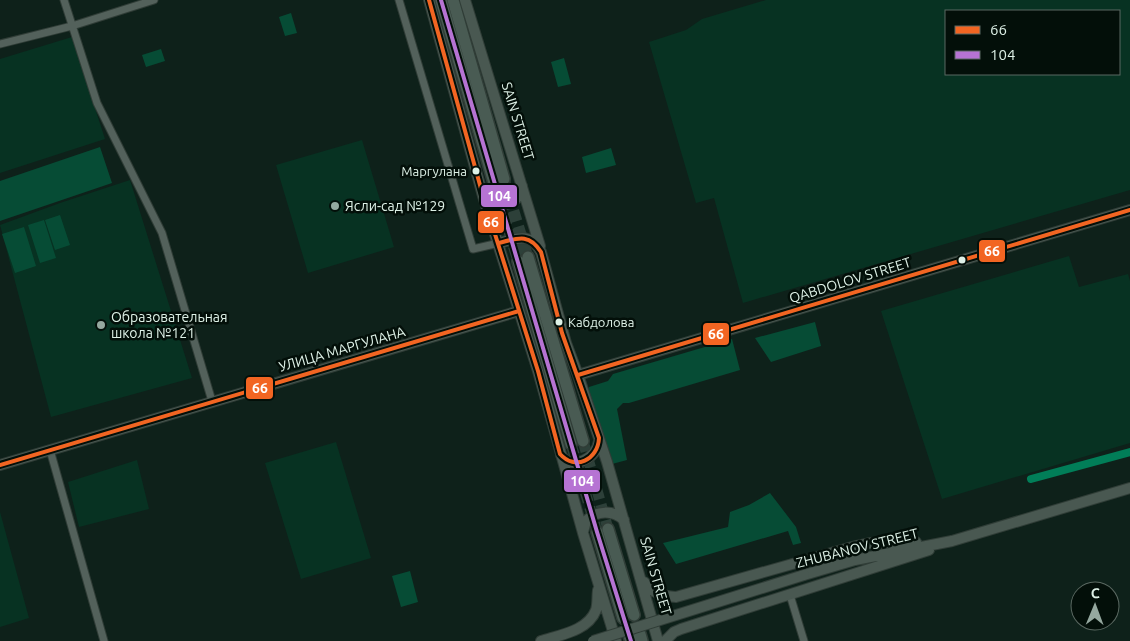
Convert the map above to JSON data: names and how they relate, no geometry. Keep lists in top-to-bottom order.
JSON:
{
  "streets": {
    "main road": [
      "SAIN STREET",
      "QABDOLOV STREET",
      "УЛИЦА МАРГУЛАНА",
      "ZHUBANOV STREET"
    ]
  },
  "crossings": [
    ["SAIN STREET", "QABDOLOV STREET"]
  ],
  "places": [
    "Маргулана",
    "Ясли-сад №129",
    "Кабдолова",
    "Образовательная школа №121"
  ],
  "lines": ["transit line 66", "transit line 104"],
  "legend": ["66", "104"],
  "north": "top"
}
